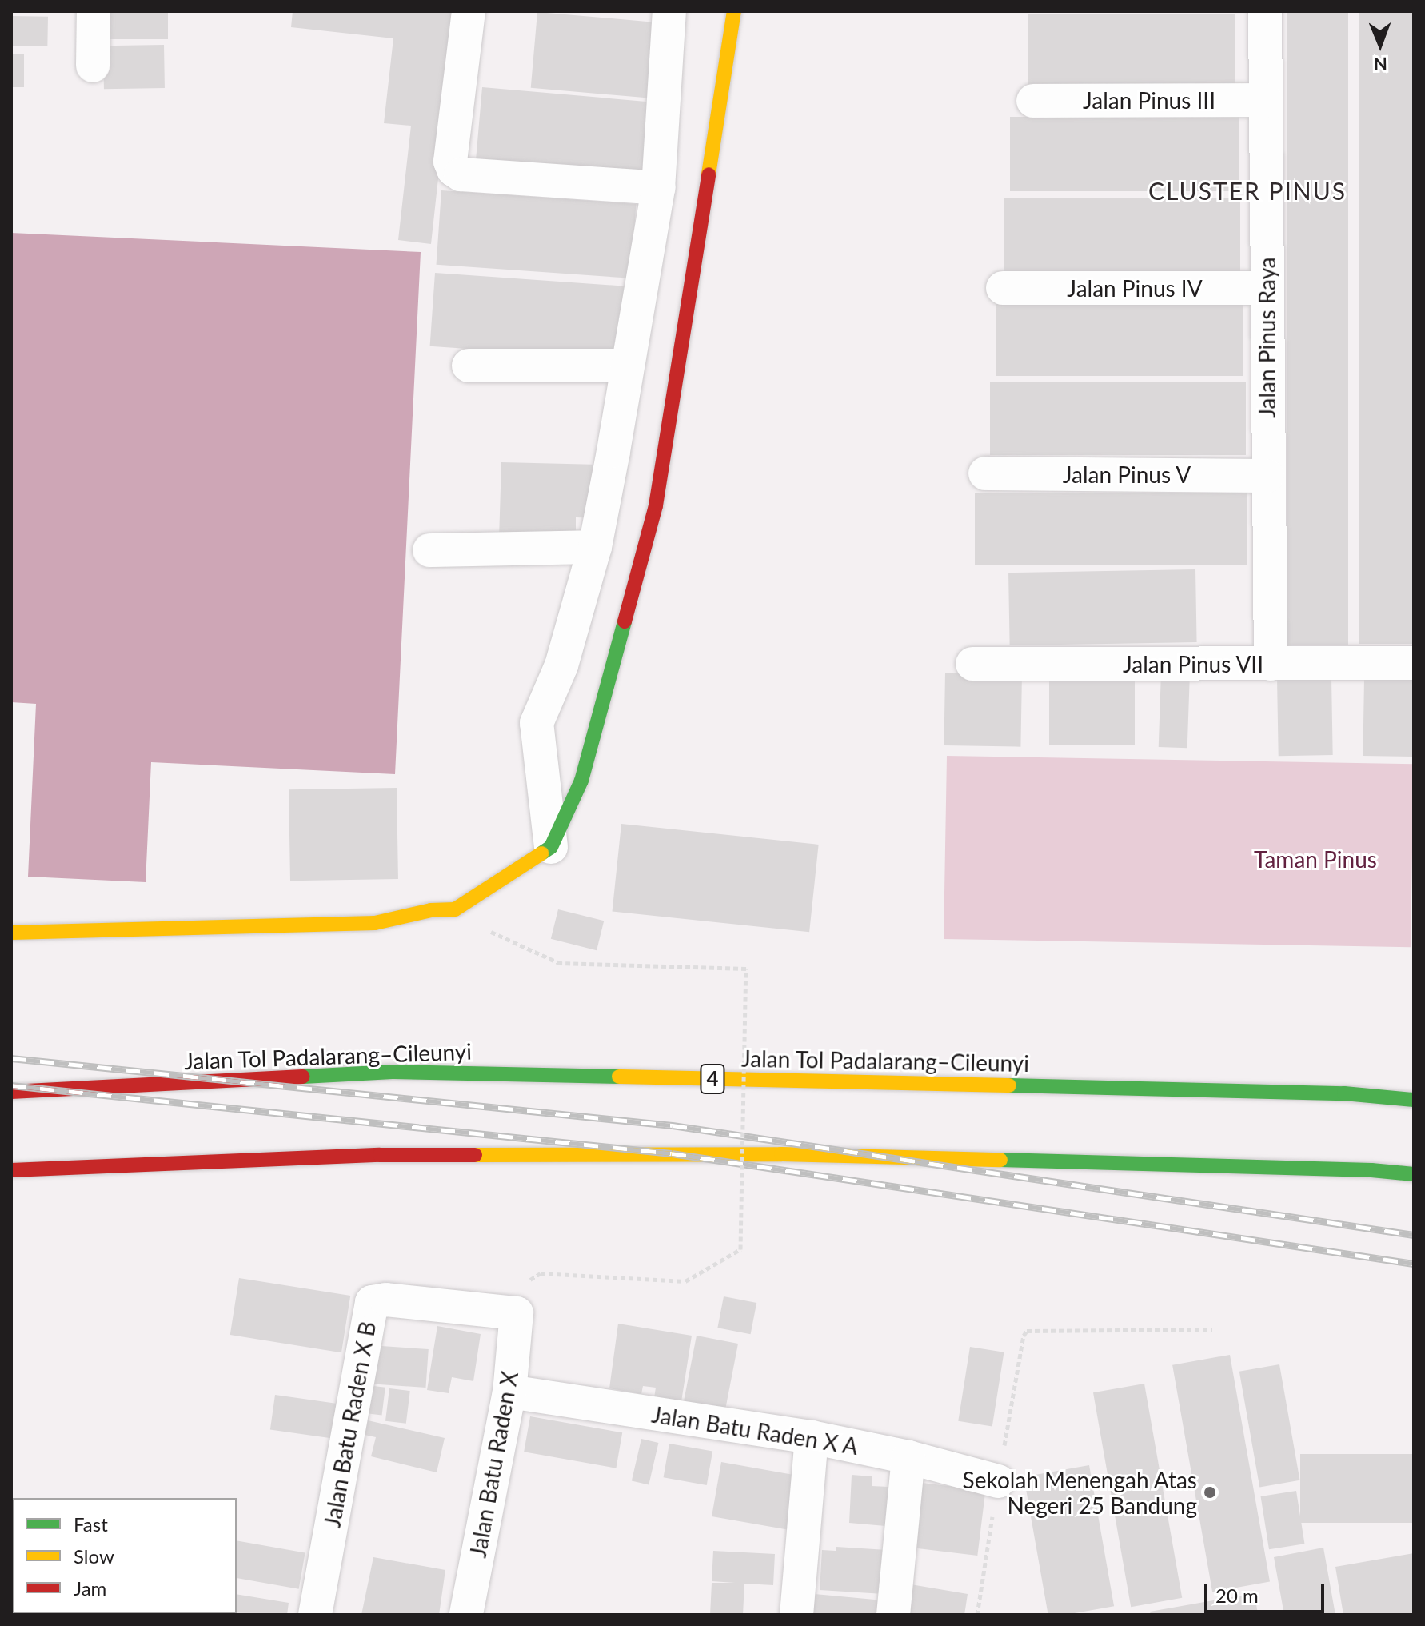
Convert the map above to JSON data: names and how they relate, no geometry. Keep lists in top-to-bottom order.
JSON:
{
  "streets": {
    "main road": ["Jalan Tol Padalarang–Cileunyi", "4"],
    "street": [
      "Jalan Pinus III",
      "Jalan Pinus IV",
      "Jalan Pinus Raya",
      "Jalan Pinus V",
      "Jalan Pinus VII",
      "Jalan Batu Raden X B",
      "Jalan Batu Raden X A",
      "Jalan Batu Raden X"
    ]
  },
  "crossings": [
    ["Jalan Pinus III", "Jalan Pinus Raya"],
    ["Jalan Pinus IV", "Jalan Pinus Raya"],
    ["Jalan Pinus Raya", "Jalan Pinus V"],
    ["Jalan Pinus Raya", "Jalan Pinus VII"],
    ["Jalan Batu Raden X B", "Jalan Batu Raden X"],
    ["Jalan Batu Raden X A", "Jalan Batu Raden X"]
  ],
  "districts": ["CLUSTER PINUS"],
  "parks": ["Taman Pinus"],
  "places": ["Sekolah Menengah Atas Negeri 25 Bandung"],
  "legend": ["Fast", "Slow", "Jam"],
  "scale_bar": "20 m",
  "north": "bottom"
}
